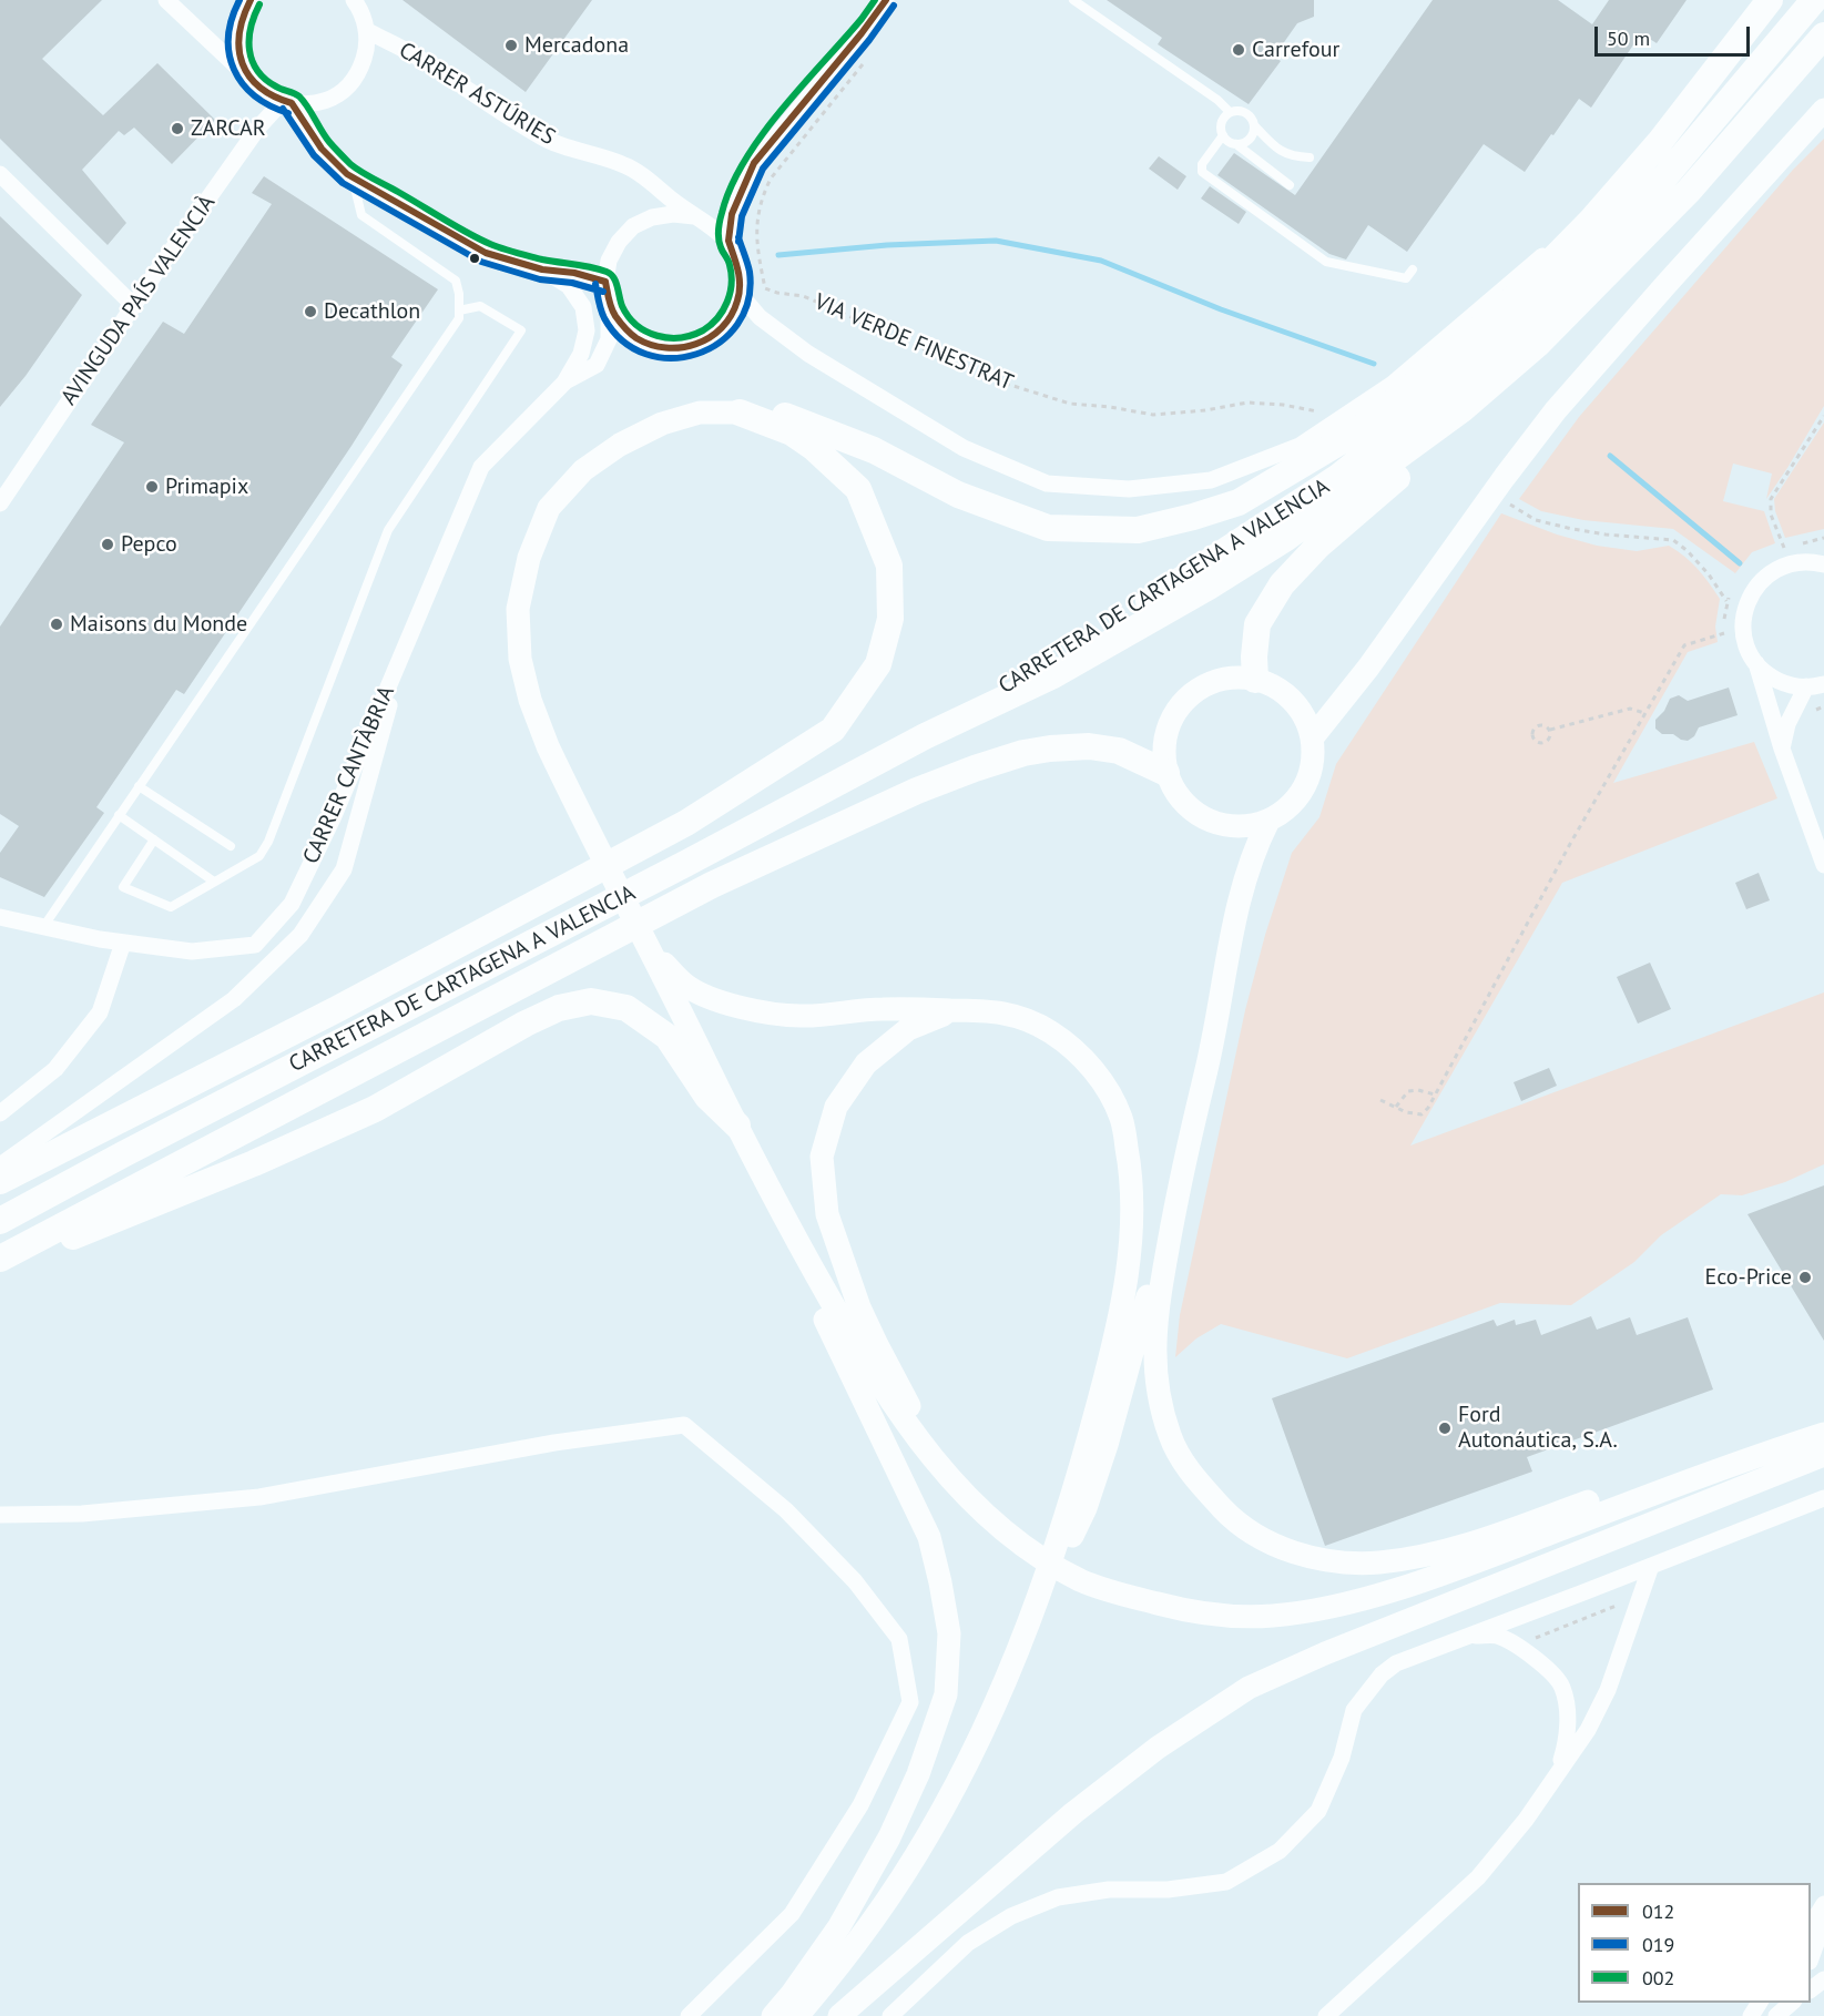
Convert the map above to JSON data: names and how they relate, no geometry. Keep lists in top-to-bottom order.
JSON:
{
  "streets": {
    "highway": ["CARRETERA DE CARTAGENA A VALENCIA"],
    "street": ["CARRER ASTÚRIES", "AVINGUDA PAÍS VALENCIÀ", "CARRER CANTÀBRIA"],
    "path": ["VIA VERDE FINESTRAT"]
  },
  "places": [
    "Mercadona",
    "Carrefour",
    "ZARCAR",
    "Decathlon",
    "Primapix",
    "Pepco",
    "Maisons du Monde",
    "Eco-Price",
    "Ford Autonáutica, S.A."
  ],
  "lines": ["transit line 012", "transit line 019", "transit line 002"],
  "legend": ["012", "019", "002"],
  "scale_bar": "50 m"
}
